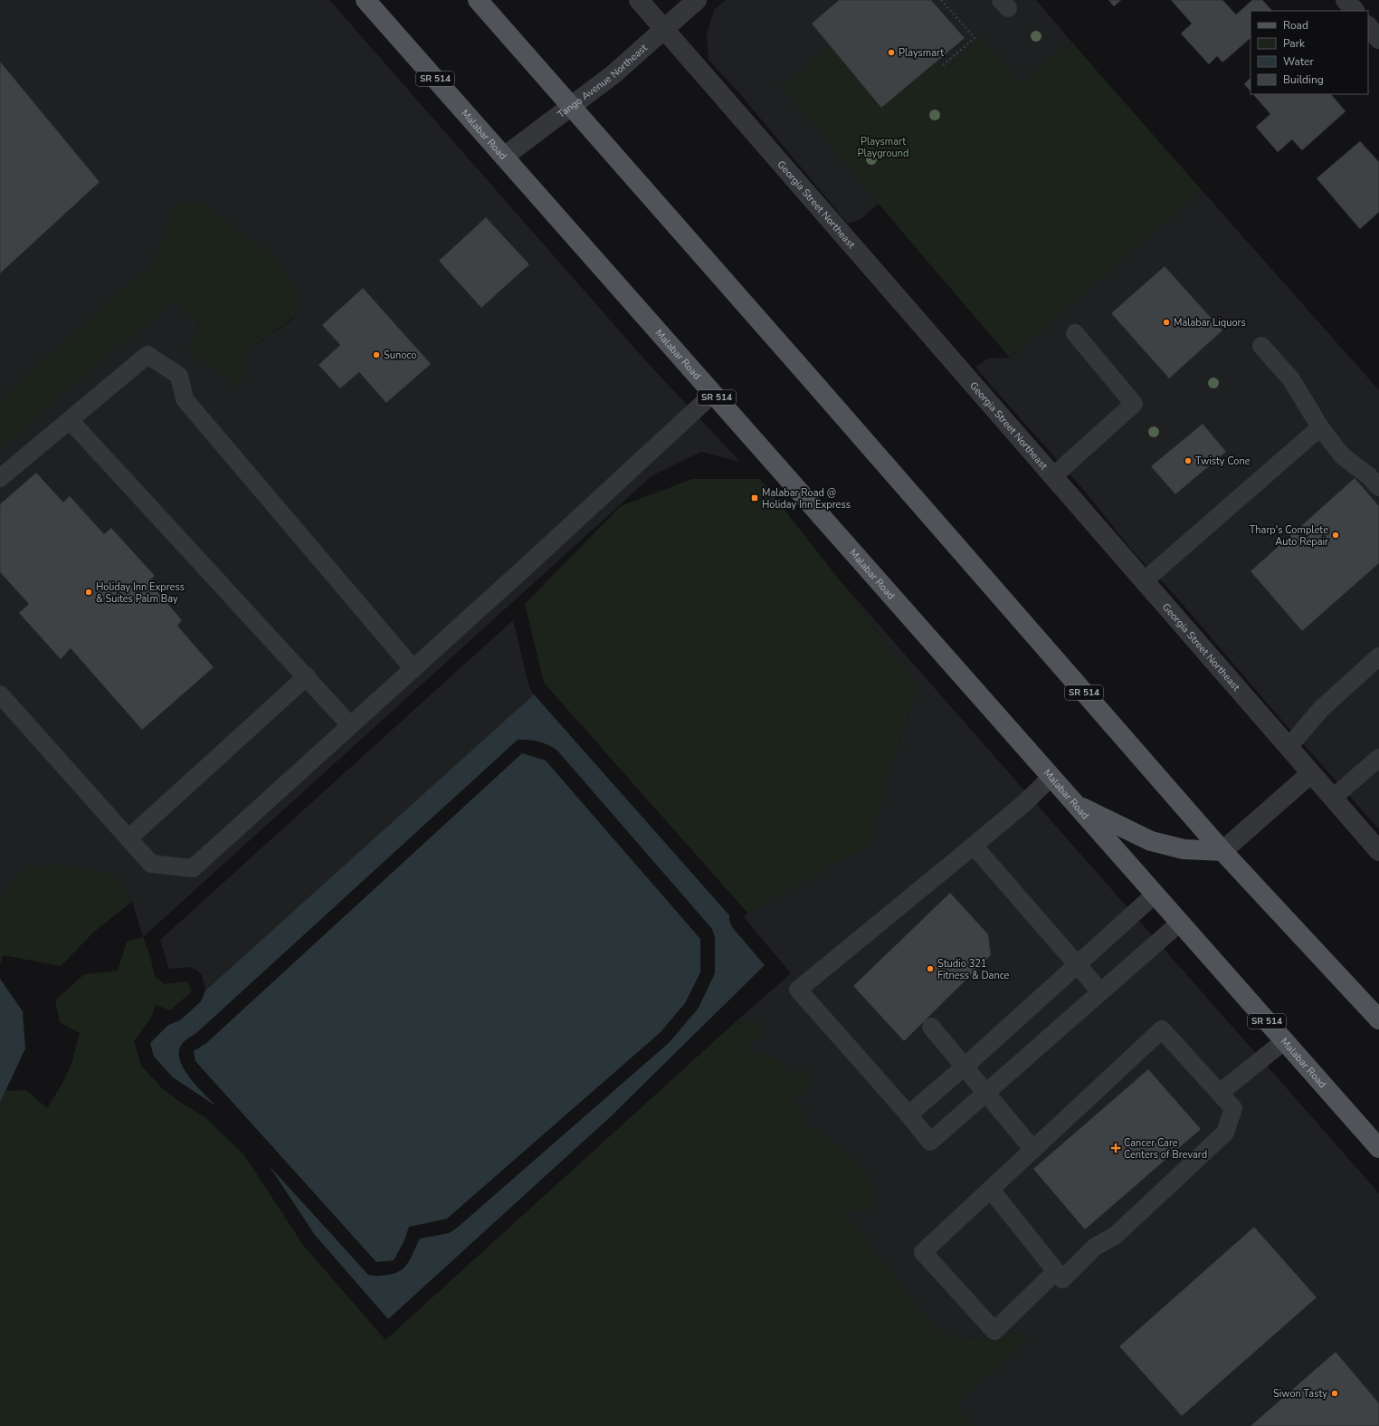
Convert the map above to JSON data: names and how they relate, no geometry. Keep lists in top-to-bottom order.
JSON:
{
  "streets": {
    "main road": ["SR 514", "Malabar Road"],
    "street": ["Tango Avenue Northeast", "Georgia Street Northeast"]
  },
  "crossings": [
    ["SR 514", "Tango Avenue Northeast"],
    ["Tango Avenue Northeast", "Malabar Road"],
    ["Tango Avenue Northeast", "Georgia Street Northeast"]
  ],
  "parks": ["Playsmart Playground"],
  "places": {
    "other": [
      "Playsmart",
      "Malabar Liquors",
      "Sunoco",
      "Twisty Cone",
      "Tharp's Complete Auto Repair",
      "Holiday Inn Express & Suites Palm Bay",
      "Studio 321 Fitness & Dance",
      "Siwon Tasty"
    ],
    "transit": ["Malabar Road @ Holiday Inn Express"],
    "health": ["Cancer Care Centers of Brevard"]
  },
  "legend": [
    "Road",
    "Park",
    "Water",
    "Building"
  ]
}
